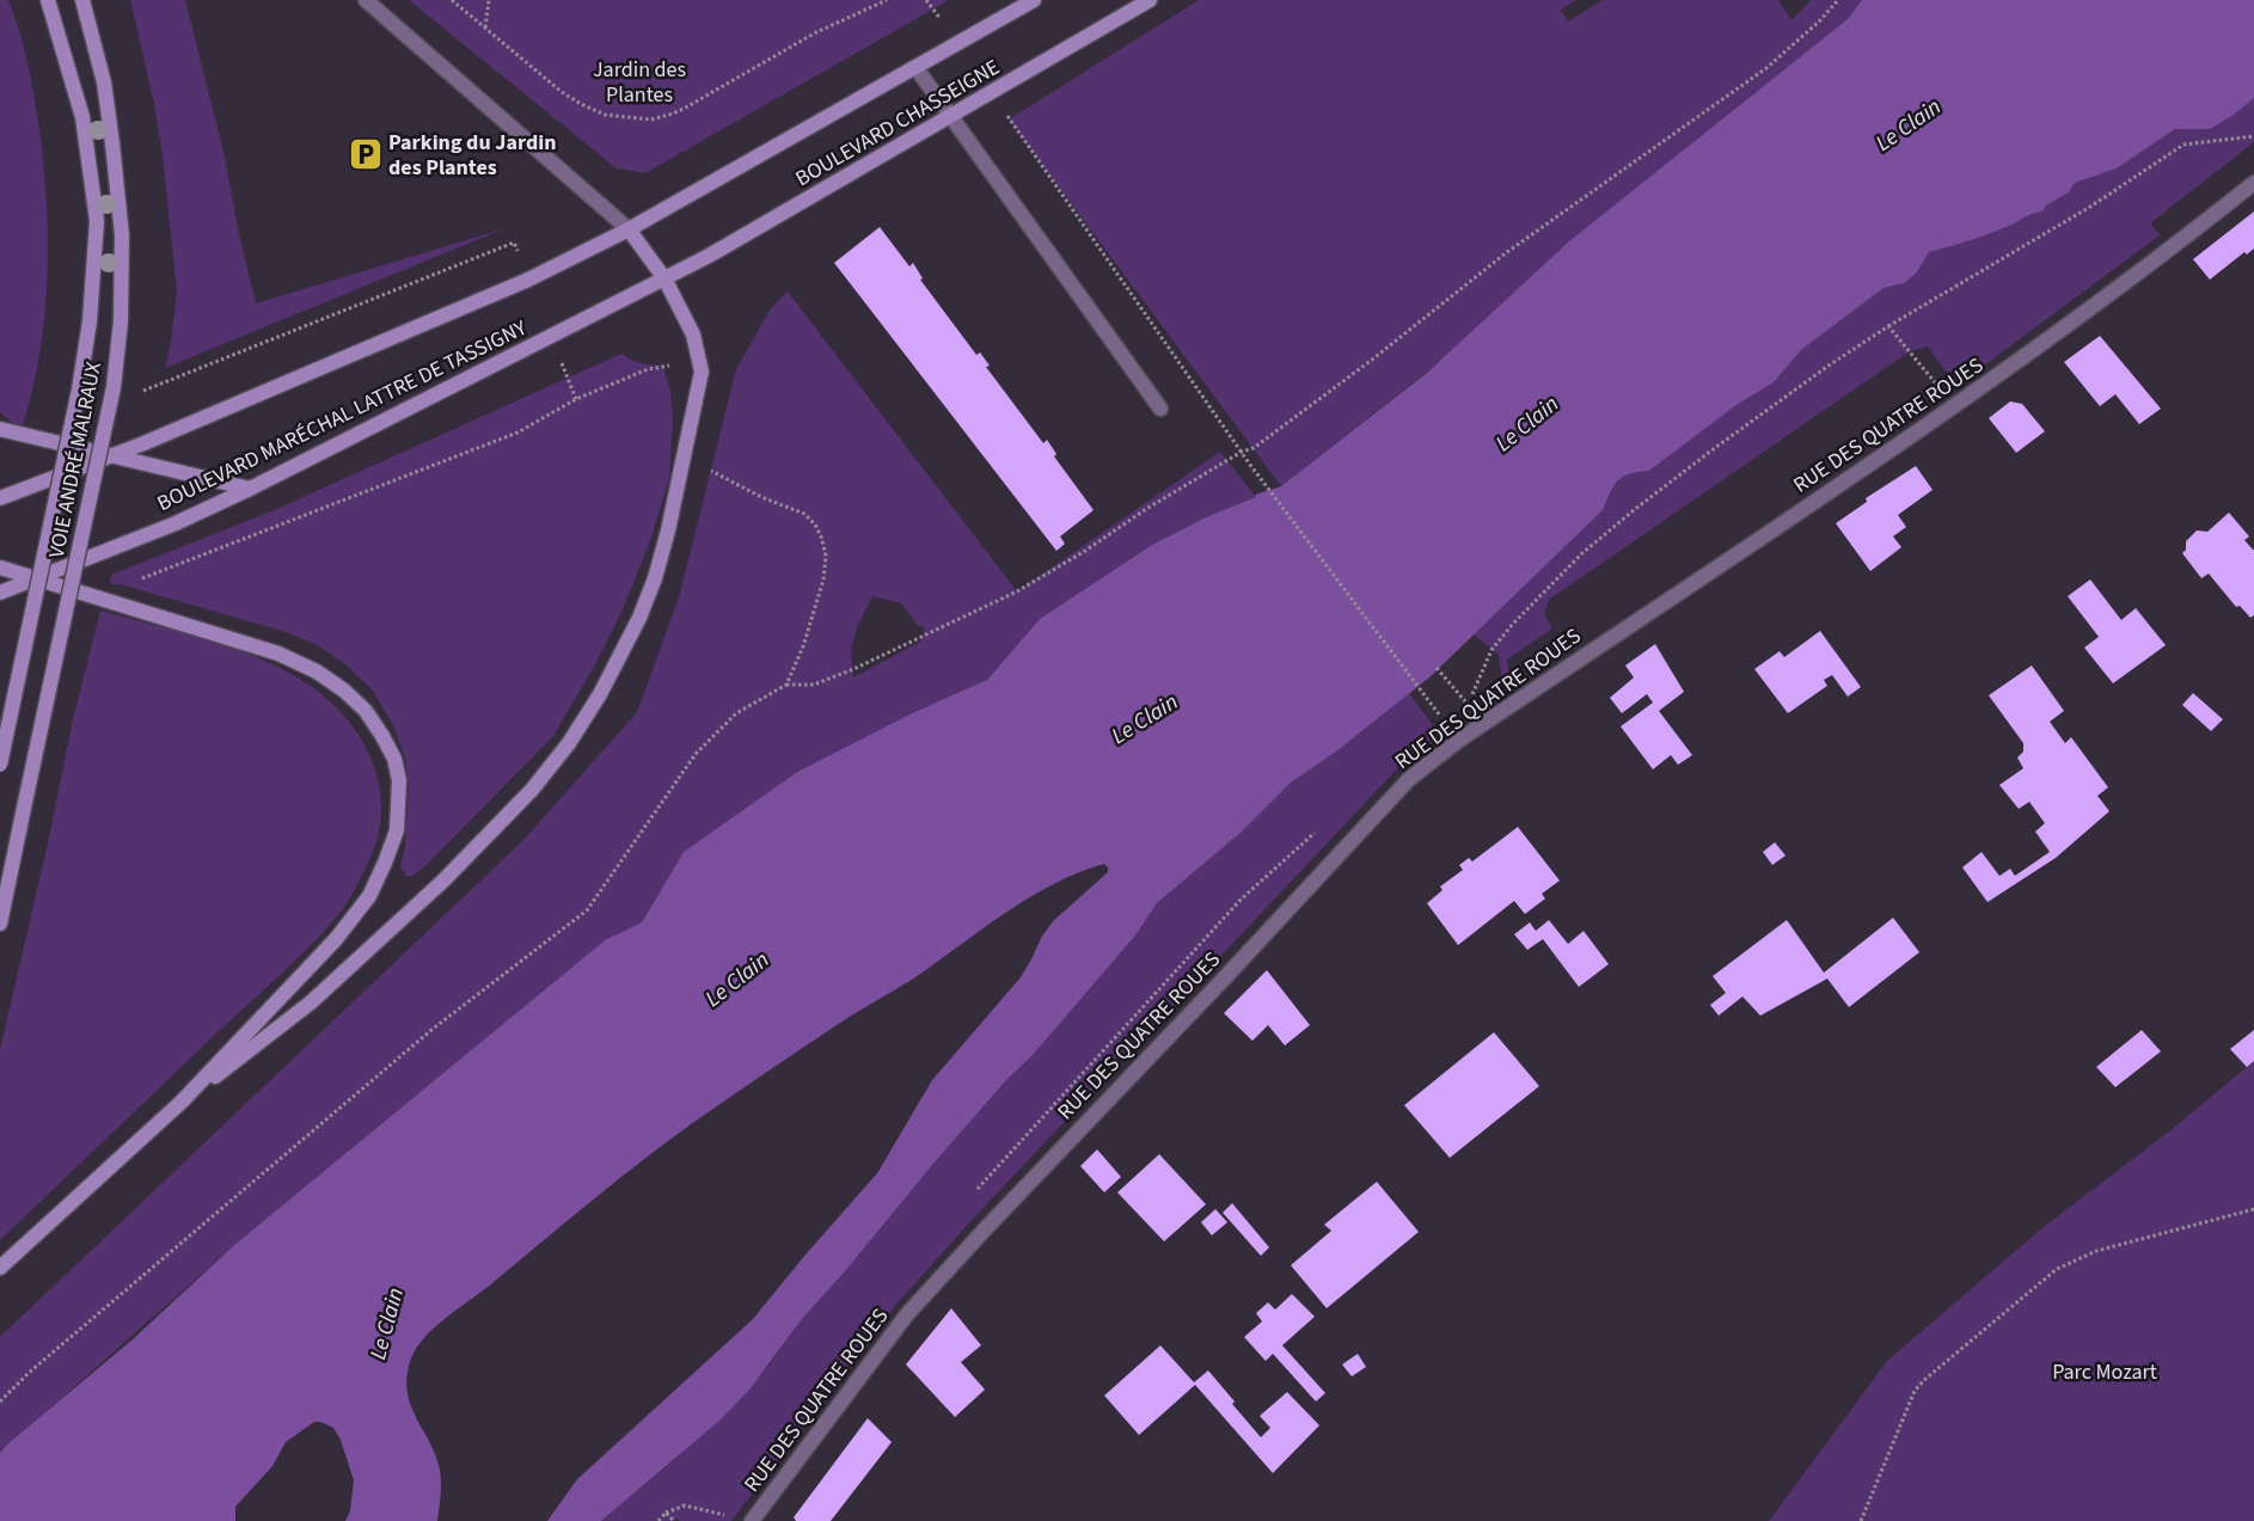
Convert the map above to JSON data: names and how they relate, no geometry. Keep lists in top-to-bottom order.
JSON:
{
  "streets": {
    "main road": ["BOULEVARD CHASSEIGNE", "BOULEVARD MARÉCHAL LATTRE DE TASSIGNY", "VOIE ANDRÉ MALRAUX"],
    "street": ["RUE DES QUATRE ROUES"]
  },
  "crossings": [
    ["BOULEVARD CHASSEIGNE", "BOULEVARD MARÉCHAL LATTRE DE TASSIGNY"]
  ],
  "water": ["Le Clain"],
  "parks": ["Jardin des Plantes", "Parc Mozart"],
  "places": {
    "parking": ["Parking du Jardin des Plantes"]
  }
}
